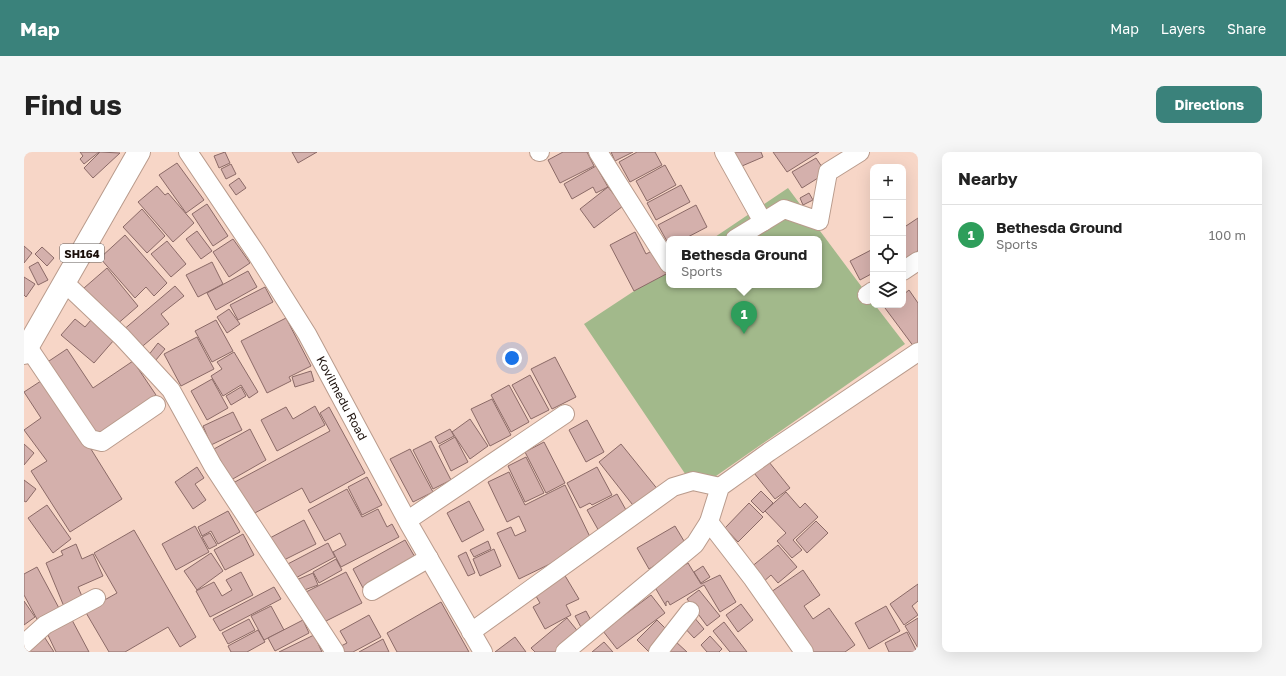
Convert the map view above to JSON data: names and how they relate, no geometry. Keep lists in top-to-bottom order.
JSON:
{
  "streets": {
    "main road": ["SH164"],
    "street": ["Kovilmedu Road"]
  },
  "page": {
    "header": "Map",
    "nav": ["Map", "Layers", "Share"],
    "buttons": "Directions",
    "title": "Find us",
    "heading": "Nearby",
    "map_buttons": ["+", "−"],
    "list": [
      {
        "mark": "1",
        "name": "Bethesda Ground",
        "note": "Sports",
        "value": "100 m"
      }
    ],
    "popup": ["Bethesda Ground", "Sports"],
    "pins": "1"
  }
}
